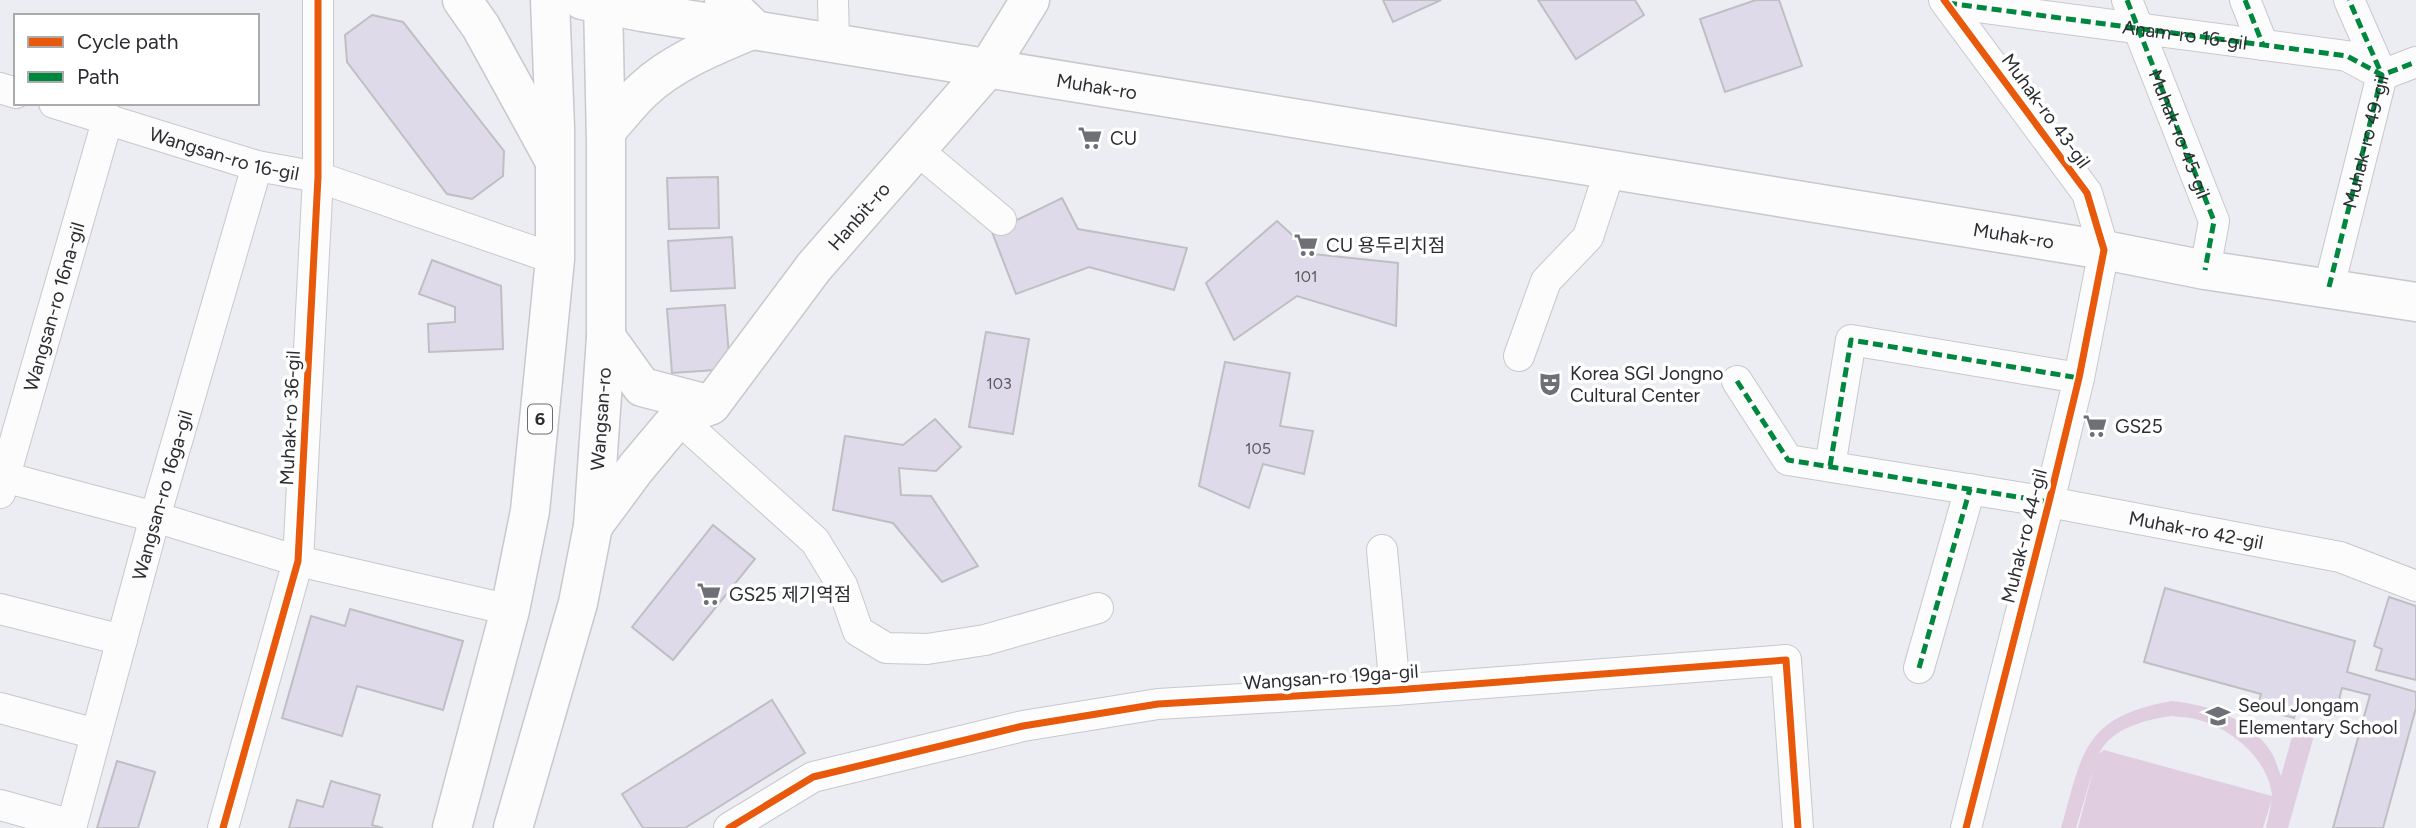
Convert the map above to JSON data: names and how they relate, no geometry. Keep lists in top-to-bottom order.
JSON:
{
  "streets": {
    "main road": [
      "Muhak-ro",
      "Hanbit-ro",
      "6",
      "Wangsan-ro"
    ],
    "street": [
      "Anam-ro 16-gil",
      "Muhak-ro 43-gil",
      "Muhak-ro 45-gil",
      "Muhak-ro 49-gil",
      "Wangsan-ro 16-gil",
      "Wangsan-ro 16na-gil",
      "Muhak-ro 36-gil",
      "Wangsan-ro 16ga-gil",
      "Muhak-ro 42-gil",
      "Muhak-ro 44-gil",
      "Wangsan-ro 19ga-gil"
    ]
  },
  "crossings": [
    ["Anam-ro 16-gil", "Muhak-ro 43-gil"],
    ["Anam-ro 16-gil", "Muhak-ro 45-gil"],
    ["Anam-ro 16-gil", "Muhak-ro 49-gil"],
    ["Muhak-ro", "Muhak-ro 43-gil"],
    ["Muhak-ro", "Muhak-ro 45-gil"],
    ["Muhak-ro", "Muhak-ro 49-gil"],
    ["Muhak-ro", "Hanbit-ro"],
    ["Muhak-ro", "Wangsan-ro"],
    ["Muhak-ro", "Muhak-ro 44-gil"],
    ["Muhak-ro 43-gil", "Muhak-ro 44-gil"],
    ["Wangsan-ro 16-gil", "Wangsan-ro 16na-gil"],
    ["Wangsan-ro 16-gil", "Muhak-ro 36-gil"],
    ["Wangsan-ro 16-gil", "6"],
    ["Wangsan-ro 16-gil", "Wangsan-ro 16ga-gil"],
    ["Hanbit-ro", "Wangsan-ro"],
    ["Muhak-ro 42-gil", "Muhak-ro 44-gil"]
  ],
  "places": {
    "supermarket": [
      "CU",
      "CU 용두리치점",
      "GS25",
      "GS25 제기역점"
    ],
    "theatre": ["Korea SGI Jongno Cultural Center"],
    "school or university": ["Seoul Jongam Elementary School"]
  },
  "house_numbers": ["101", "103", "105"],
  "legend": ["Cycle path", "Path"]
}
